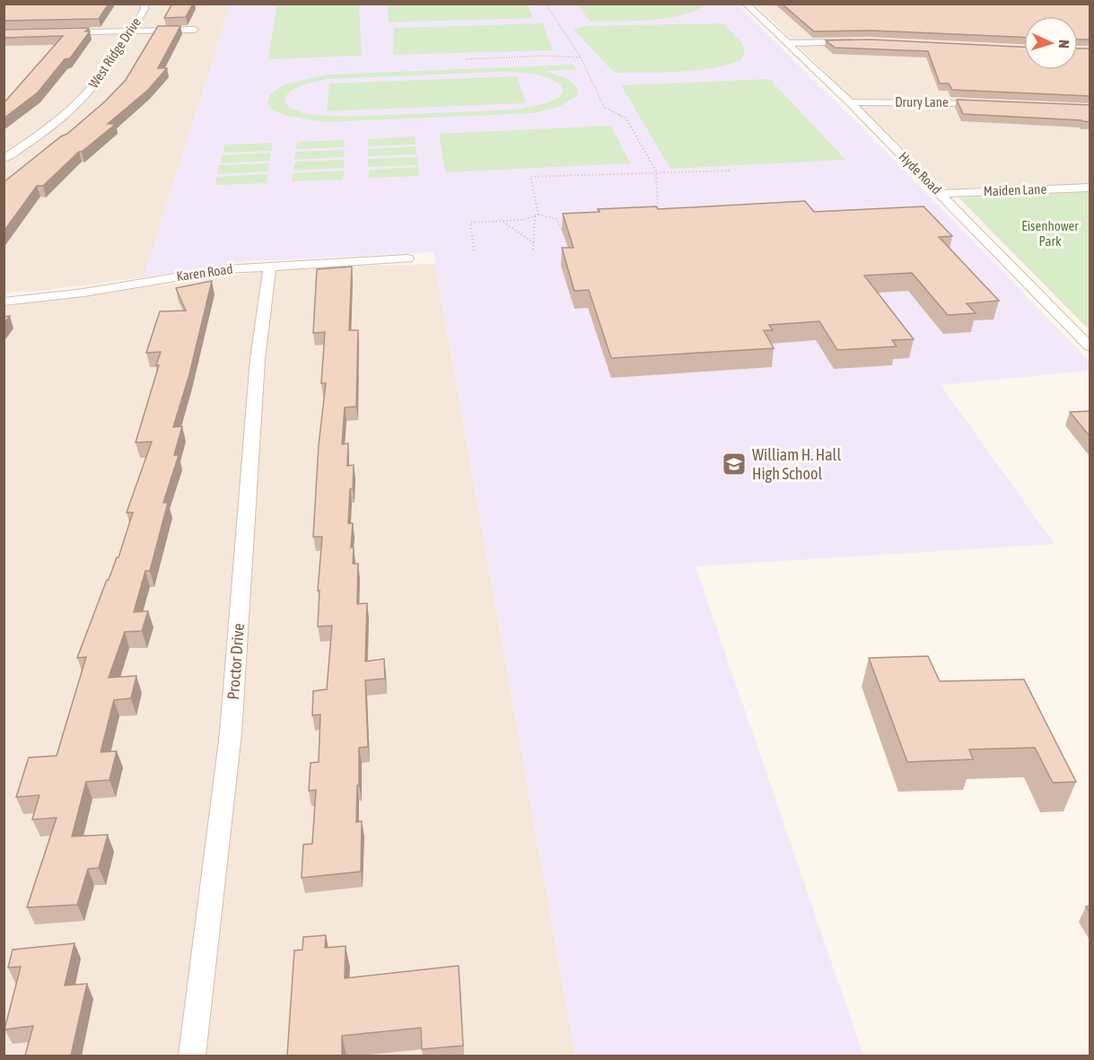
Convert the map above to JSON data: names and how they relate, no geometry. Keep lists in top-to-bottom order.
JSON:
{
  "streets": {
    "street": [
      "West Ridge Drive",
      "Drury Lane",
      "Hyde Road",
      "Maiden Lane",
      "Karen Road",
      "Proctor Drive"
    ]
  },
  "crossings": [
    ["Drury Lane", "Hyde Road"],
    ["Hyde Road", "Maiden Lane"],
    ["Karen Road", "Proctor Drive"]
  ],
  "parks": ["Eisenhower Park"],
  "places": {
    "school or university": ["William H. Hall High School"]
  },
  "north": "right"
}
